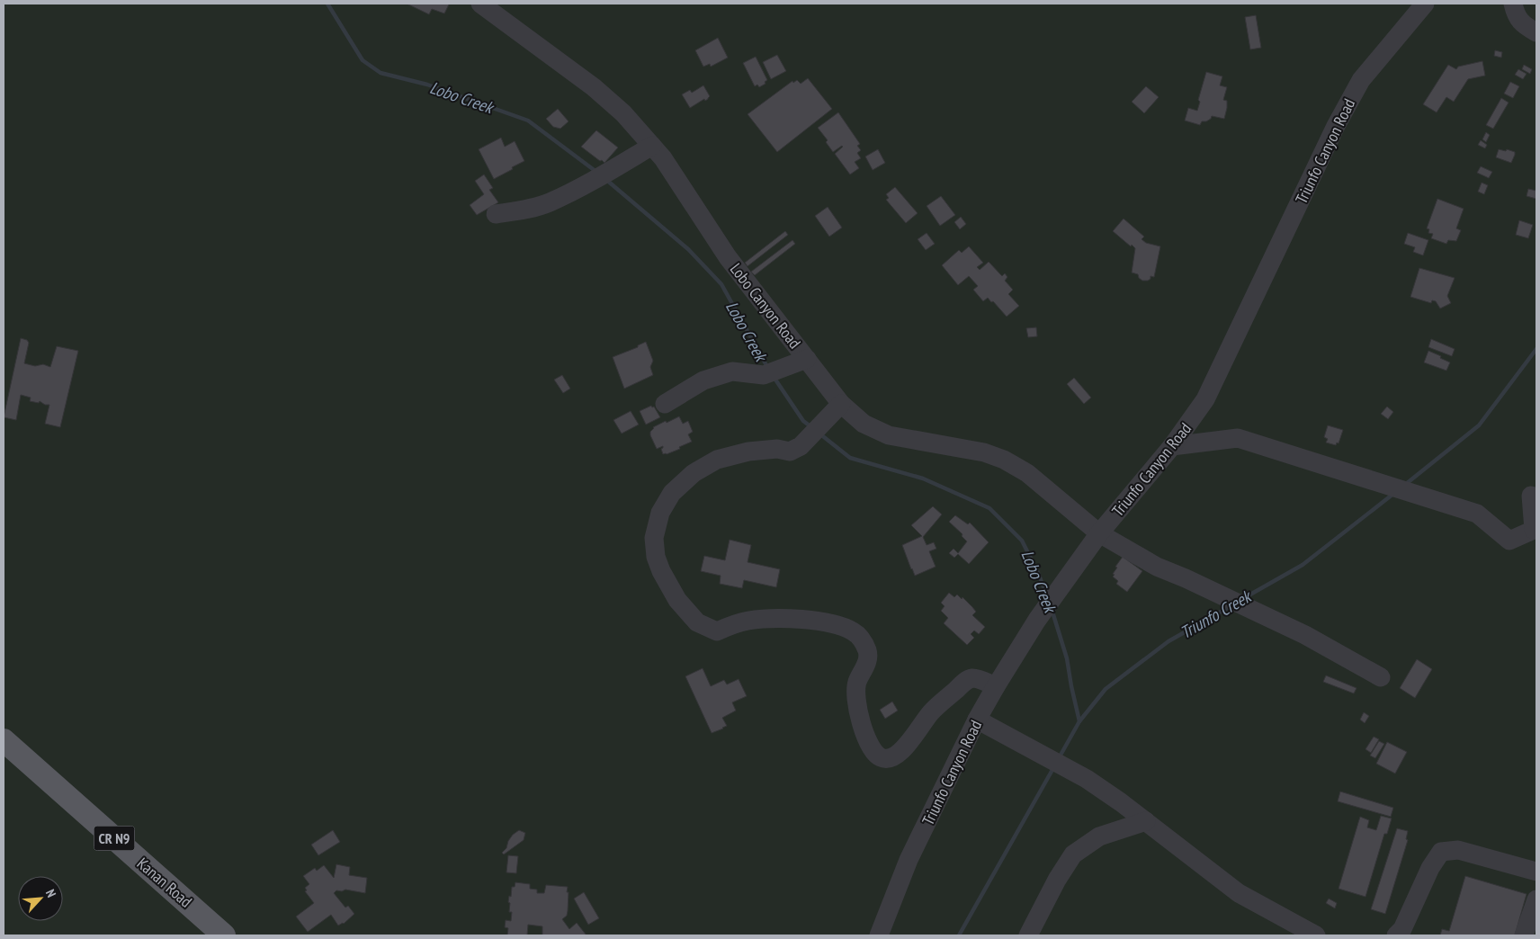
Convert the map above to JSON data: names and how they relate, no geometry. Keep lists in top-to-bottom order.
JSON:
{
  "streets": {
    "main road": ["CR N9", "Kanan Road"],
    "street": ["Triunfo Canyon Road", "Lobo Canyon Road"]
  },
  "crossings": [
    ["Triunfo Canyon Road", "Lobo Canyon Road"]
  ],
  "water": ["Lobo Creek", "Triunfo Creek"],
  "north": "top right"
}
